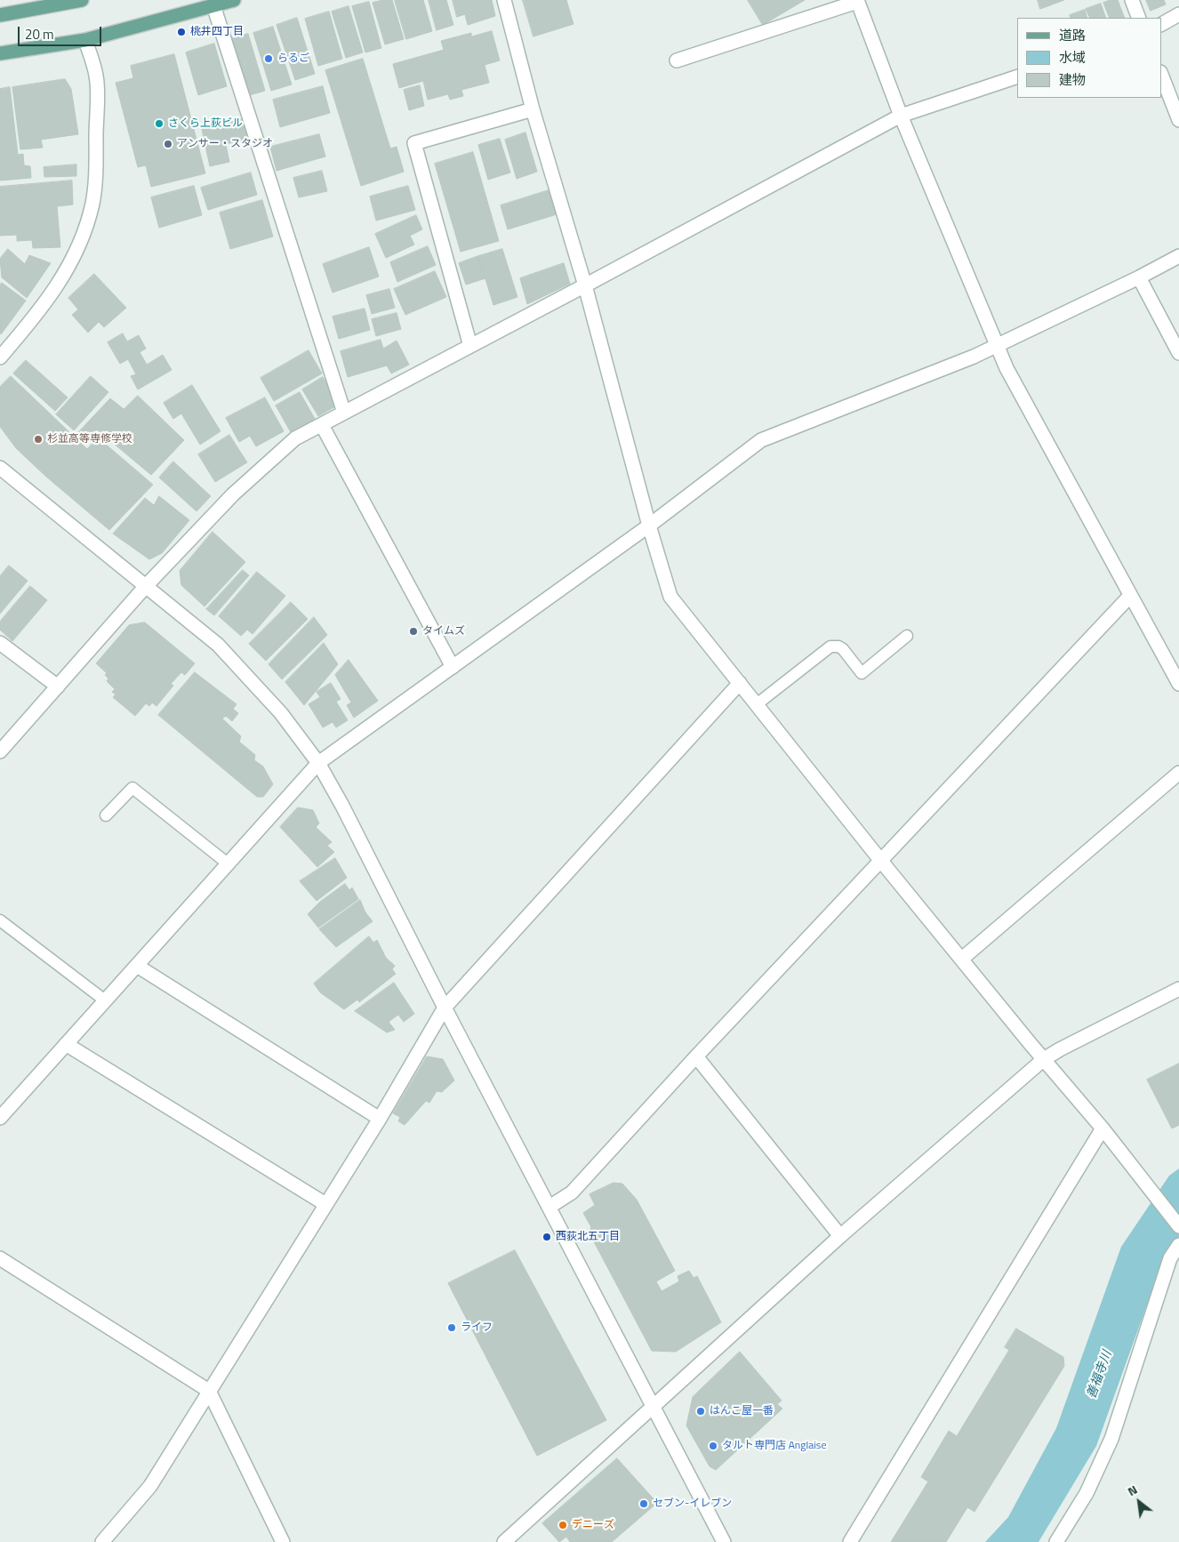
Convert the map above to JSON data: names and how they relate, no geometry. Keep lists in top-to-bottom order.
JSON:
{
  "water": ["善福寺川"],
  "places": [
    "桃井四丁目",
    "らるご",
    "さくら上荻ビル",
    "アンサー・スタジオ",
    "杉並高等専修学校",
    "タイムズ",
    "西荻北五丁目",
    "ライフ",
    "はんこ屋一番",
    "タルト専門店 Anglaise",
    "セブン-イレブン",
    "デニーズ"
  ],
  "legend": ["道路", "水域", "建物"],
  "scale_bar": "20 m",
  "north": "top left"
}
